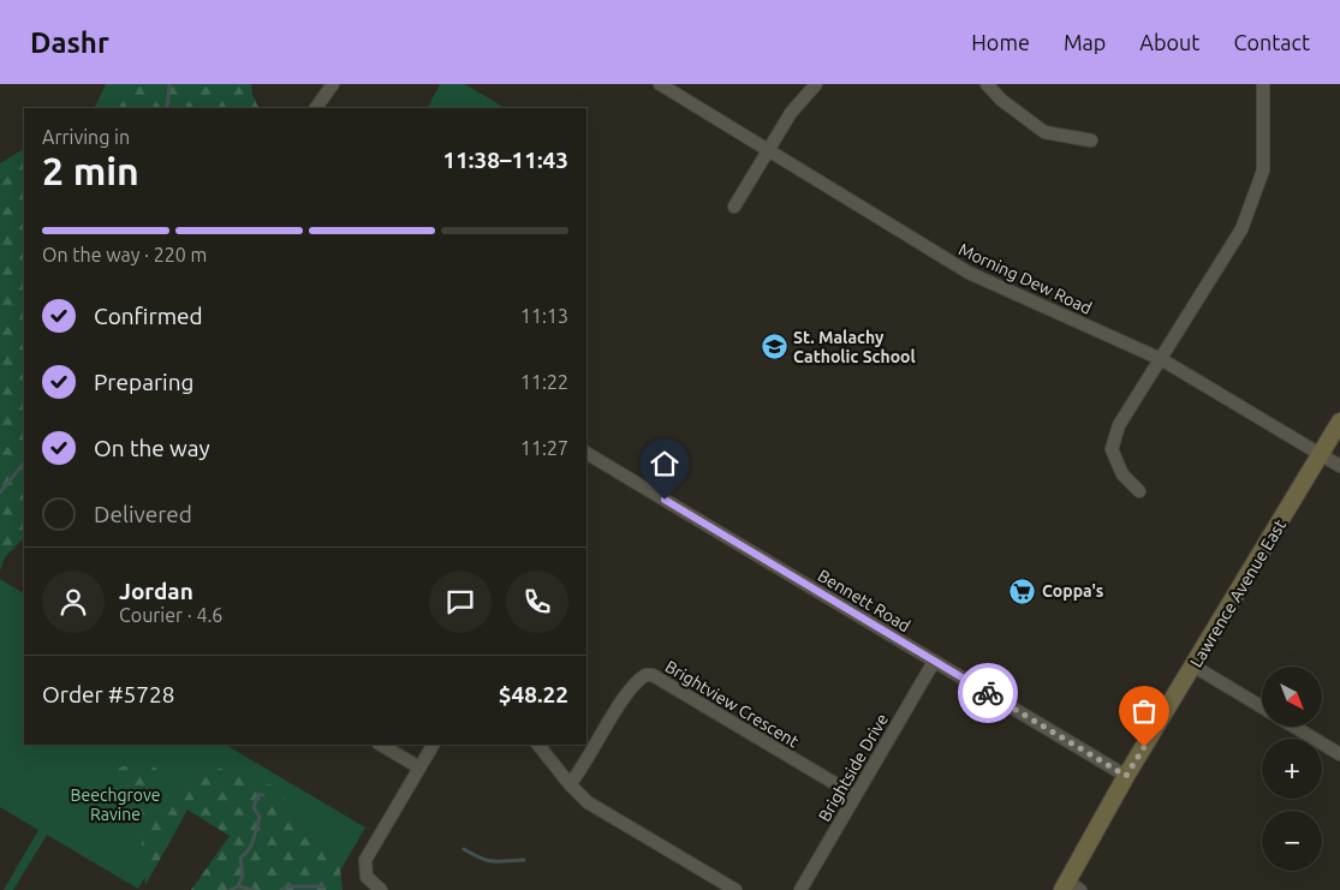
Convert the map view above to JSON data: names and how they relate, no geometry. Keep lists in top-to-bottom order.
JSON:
{
  "streets": {
    "main road": ["Lawrence Avenue East"],
    "street": [
      "Morning Dew Road",
      "Bennett Road",
      "Brightview Crescent",
      "Brightside Drive"
    ]
  },
  "crossings": [
    ["Morning Dew Road", "Lawrence Avenue East"],
    ["Lawrence Avenue East", "Bennett Road"],
    ["Bennett Road", "Brightside Drive"],
    ["Brightview Crescent", "Brightside Drive"]
  ],
  "parks": ["Beechgrove Ravine"],
  "places": {
    "school or university": ["St. Malachy Catholic School"],
    "supermarket": ["Coppa's"]
  },
  "north": "bottom right",
  "page": {
    "header": "Dashr",
    "nav": [
      "Home",
      "Map",
      "About",
      "Contact"
    ],
    "heading": ["2 min", "Arriving in", "11:38–11:43"],
    "panel": [
      "Jordan",
      "Courier · 4.6",
      "Order #5728",
      "$48.22"
    ],
    "bar": "On the way · 220 m",
    "list": [
      ["Confirmed", "11:13"],
      ["Preparing", "11:22"],
      ["On the way", "11:27"],
      "Delivered"
    ],
    "map_buttons": ["+", "−"]
  }
}
